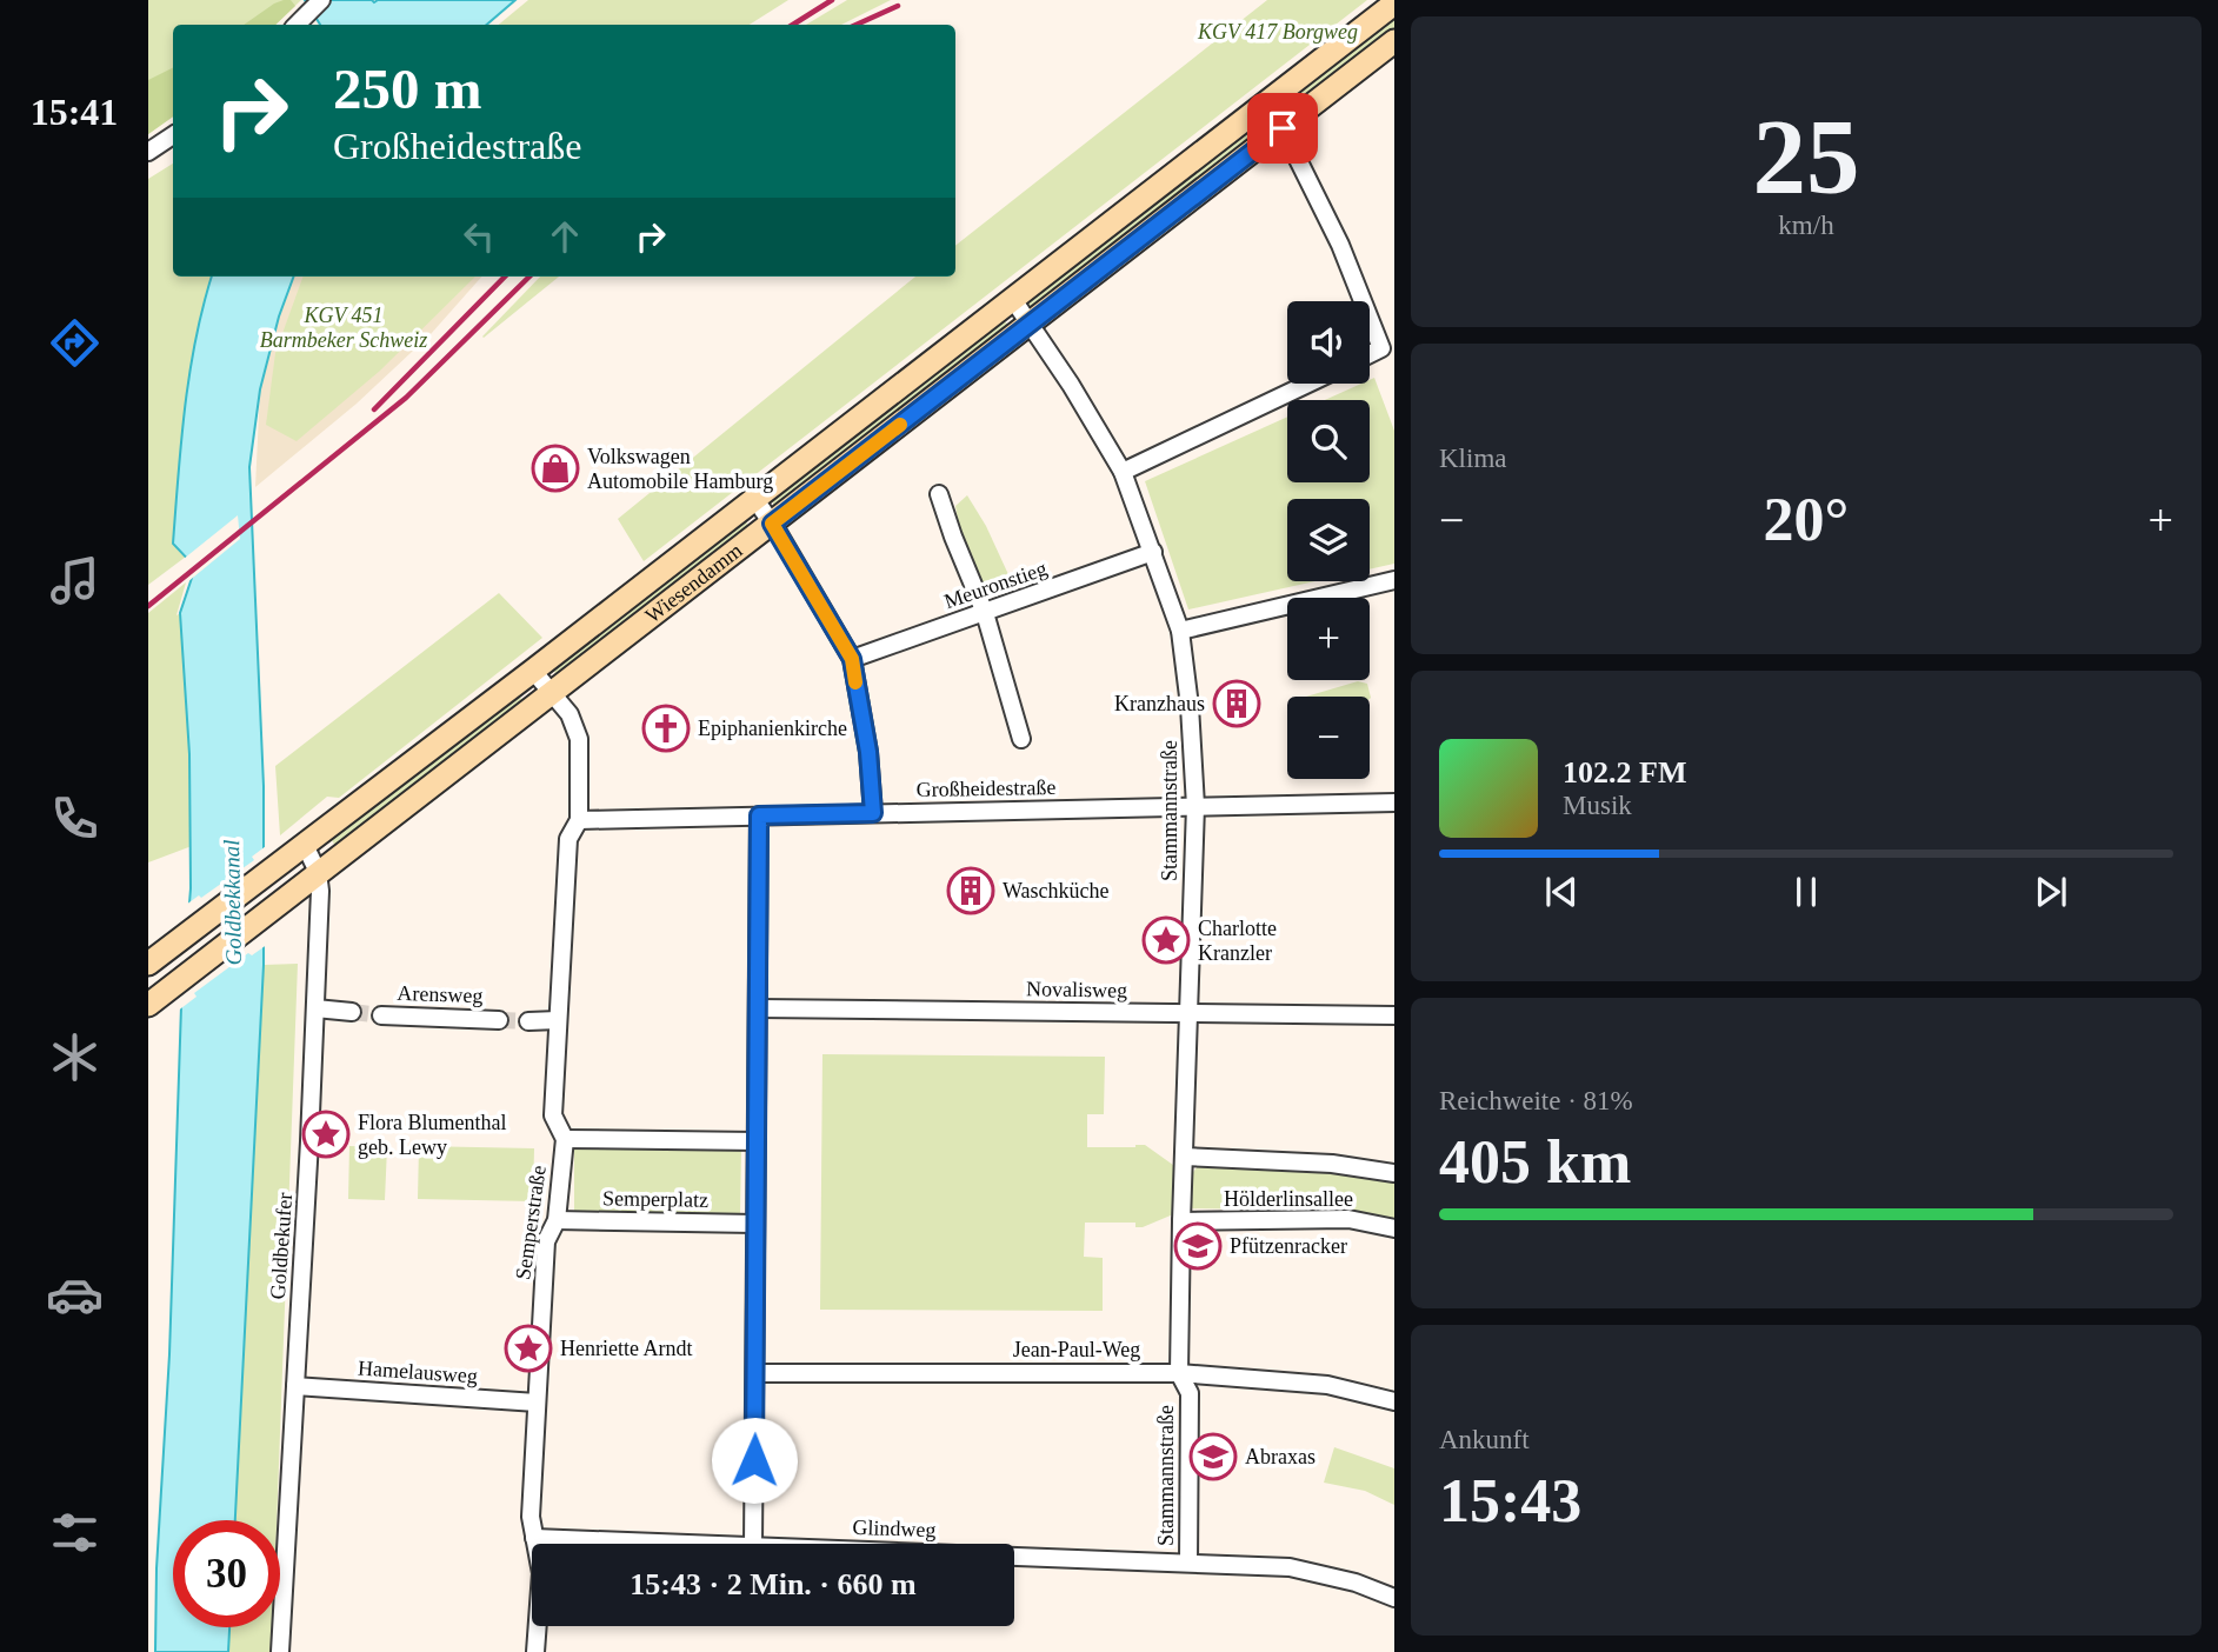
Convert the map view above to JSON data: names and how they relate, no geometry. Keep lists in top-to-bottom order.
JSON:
{
  "streets": {
    "street": [
      "Wiesendamm",
      "Meuronstieg",
      "Großheidestraße",
      "Stammannstraße",
      "Novalisweg",
      "Arensweg",
      "Semperplatz",
      "Hölderlinsallee",
      "Semperstraße",
      "Goldbekufer",
      "Jean-Paul-Weg",
      "Hamelausweg",
      "Glindweg"
    ]
  },
  "crossings": [
    ["Wiesendamm", "Stammannstraße"],
    ["Wiesendamm", "Semperstraße"],
    ["Wiesendamm", "Goldbekufer"],
    ["Meuronstieg", "Stammannstraße"],
    ["Großheidestraße", "Stammannstraße"],
    ["Großheidestraße", "Semperstraße"],
    ["Stammannstraße", "Novalisweg"],
    ["Stammannstraße", "Hölderlinsallee"],
    ["Stammannstraße", "Jean-Paul-Weg"],
    ["Stammannstraße", "Glindweg"],
    ["Semperplatz", "Semperstraße"],
    ["Semperstraße", "Hamelausweg"],
    ["Semperstraße", "Glindweg"],
    ["Goldbekufer", "Hamelausweg"]
  ],
  "water": ["Goldbekkanal"],
  "parks": ["KGV 417 Borgweg", "KGV 451 Barmbeker Schweiz"],
  "places": {
    "shop": ["Volkswagen Automobile Hamburg"],
    "building": ["Kranzhaus", "Waschküche"],
    "church": ["Epiphanienkirche"],
    "place": ["Charlotte Kranzler", "Flora Blumenthal geb. Lewy", "Henriette Arndt"],
    "school or university": ["Pfützenracker", "Abraxas"]
  },
  "page": {
    "tabs": "15:41",
    "tile": [
      ["25", "km/h"],
      "Klima",
      ["Reichweite · 81%", "405 km"],
      ["Ankunft", "15:43"]
    ],
    "turn": ["250 m", "Großheidestraße"],
    "map_buttons": ["+", "−"],
    "heat": ["−", "20°", "+"],
    "song": ["102.2 FM", "Musik"],
    "limit": "30",
    "trip": "15:43 · 2 Min. · 660 m"
  }
}
